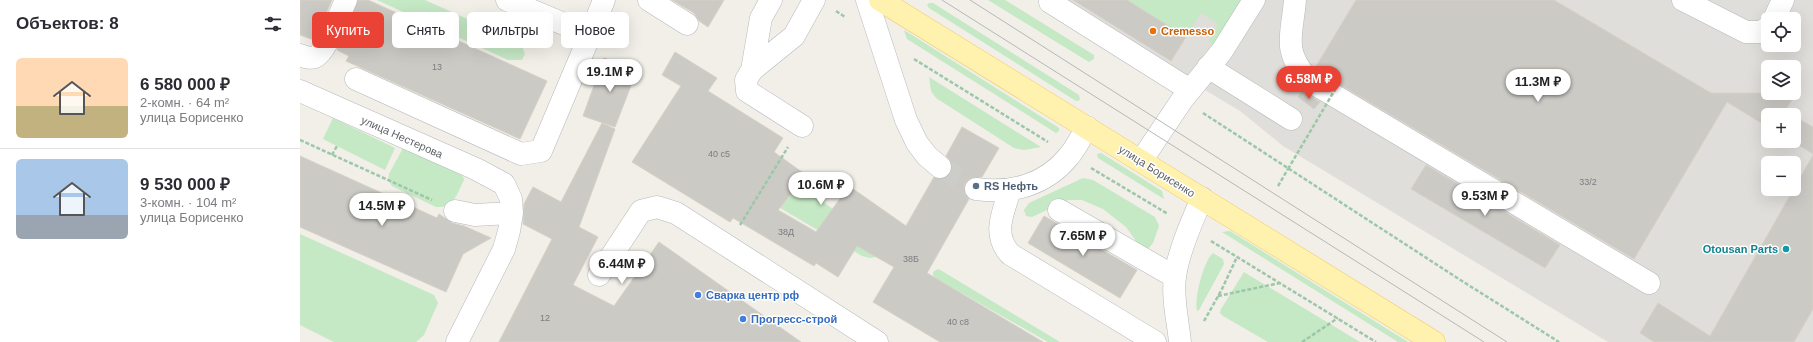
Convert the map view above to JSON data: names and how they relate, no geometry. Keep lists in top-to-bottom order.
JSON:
{
  "streets": {
    "main road": ["улица Борисенко"],
    "lane": ["улица Нестерова"]
  },
  "places": [
    "Cremesso",
    "RS Нефть",
    "Otousan Parts",
    "Сварка центр рф",
    "Прогресс-строй"
  ],
  "house_numbers": [
    "13",
    "40 с5",
    "33/2",
    "38Д",
    "38Б",
    "12",
    "40 с8"
  ],
  "page": {
    "heading": "Объектов: 8",
    "map_buttons": ["+", "−"],
    "chip": [
      "Купить",
      "Снять",
      "Фильтры",
      "Новое"
    ],
    "list": [
      {
        "name": "6 580 000 ₽",
        "note": "2-комн. · 64 m² · улица Борисенко"
      },
      {
        "name": "9 530 000 ₽",
        "note": "3-комн. · 104 m² · улица Борисенко"
      }
    ],
    "price": [
      "19.1M ₽",
      "6.58M ₽",
      "11.3M ₽",
      "10.6M ₽",
      "9.53M ₽",
      "14.5M ₽",
      "7.65M ₽",
      "6.44M ₽"
    ]
  }
}
